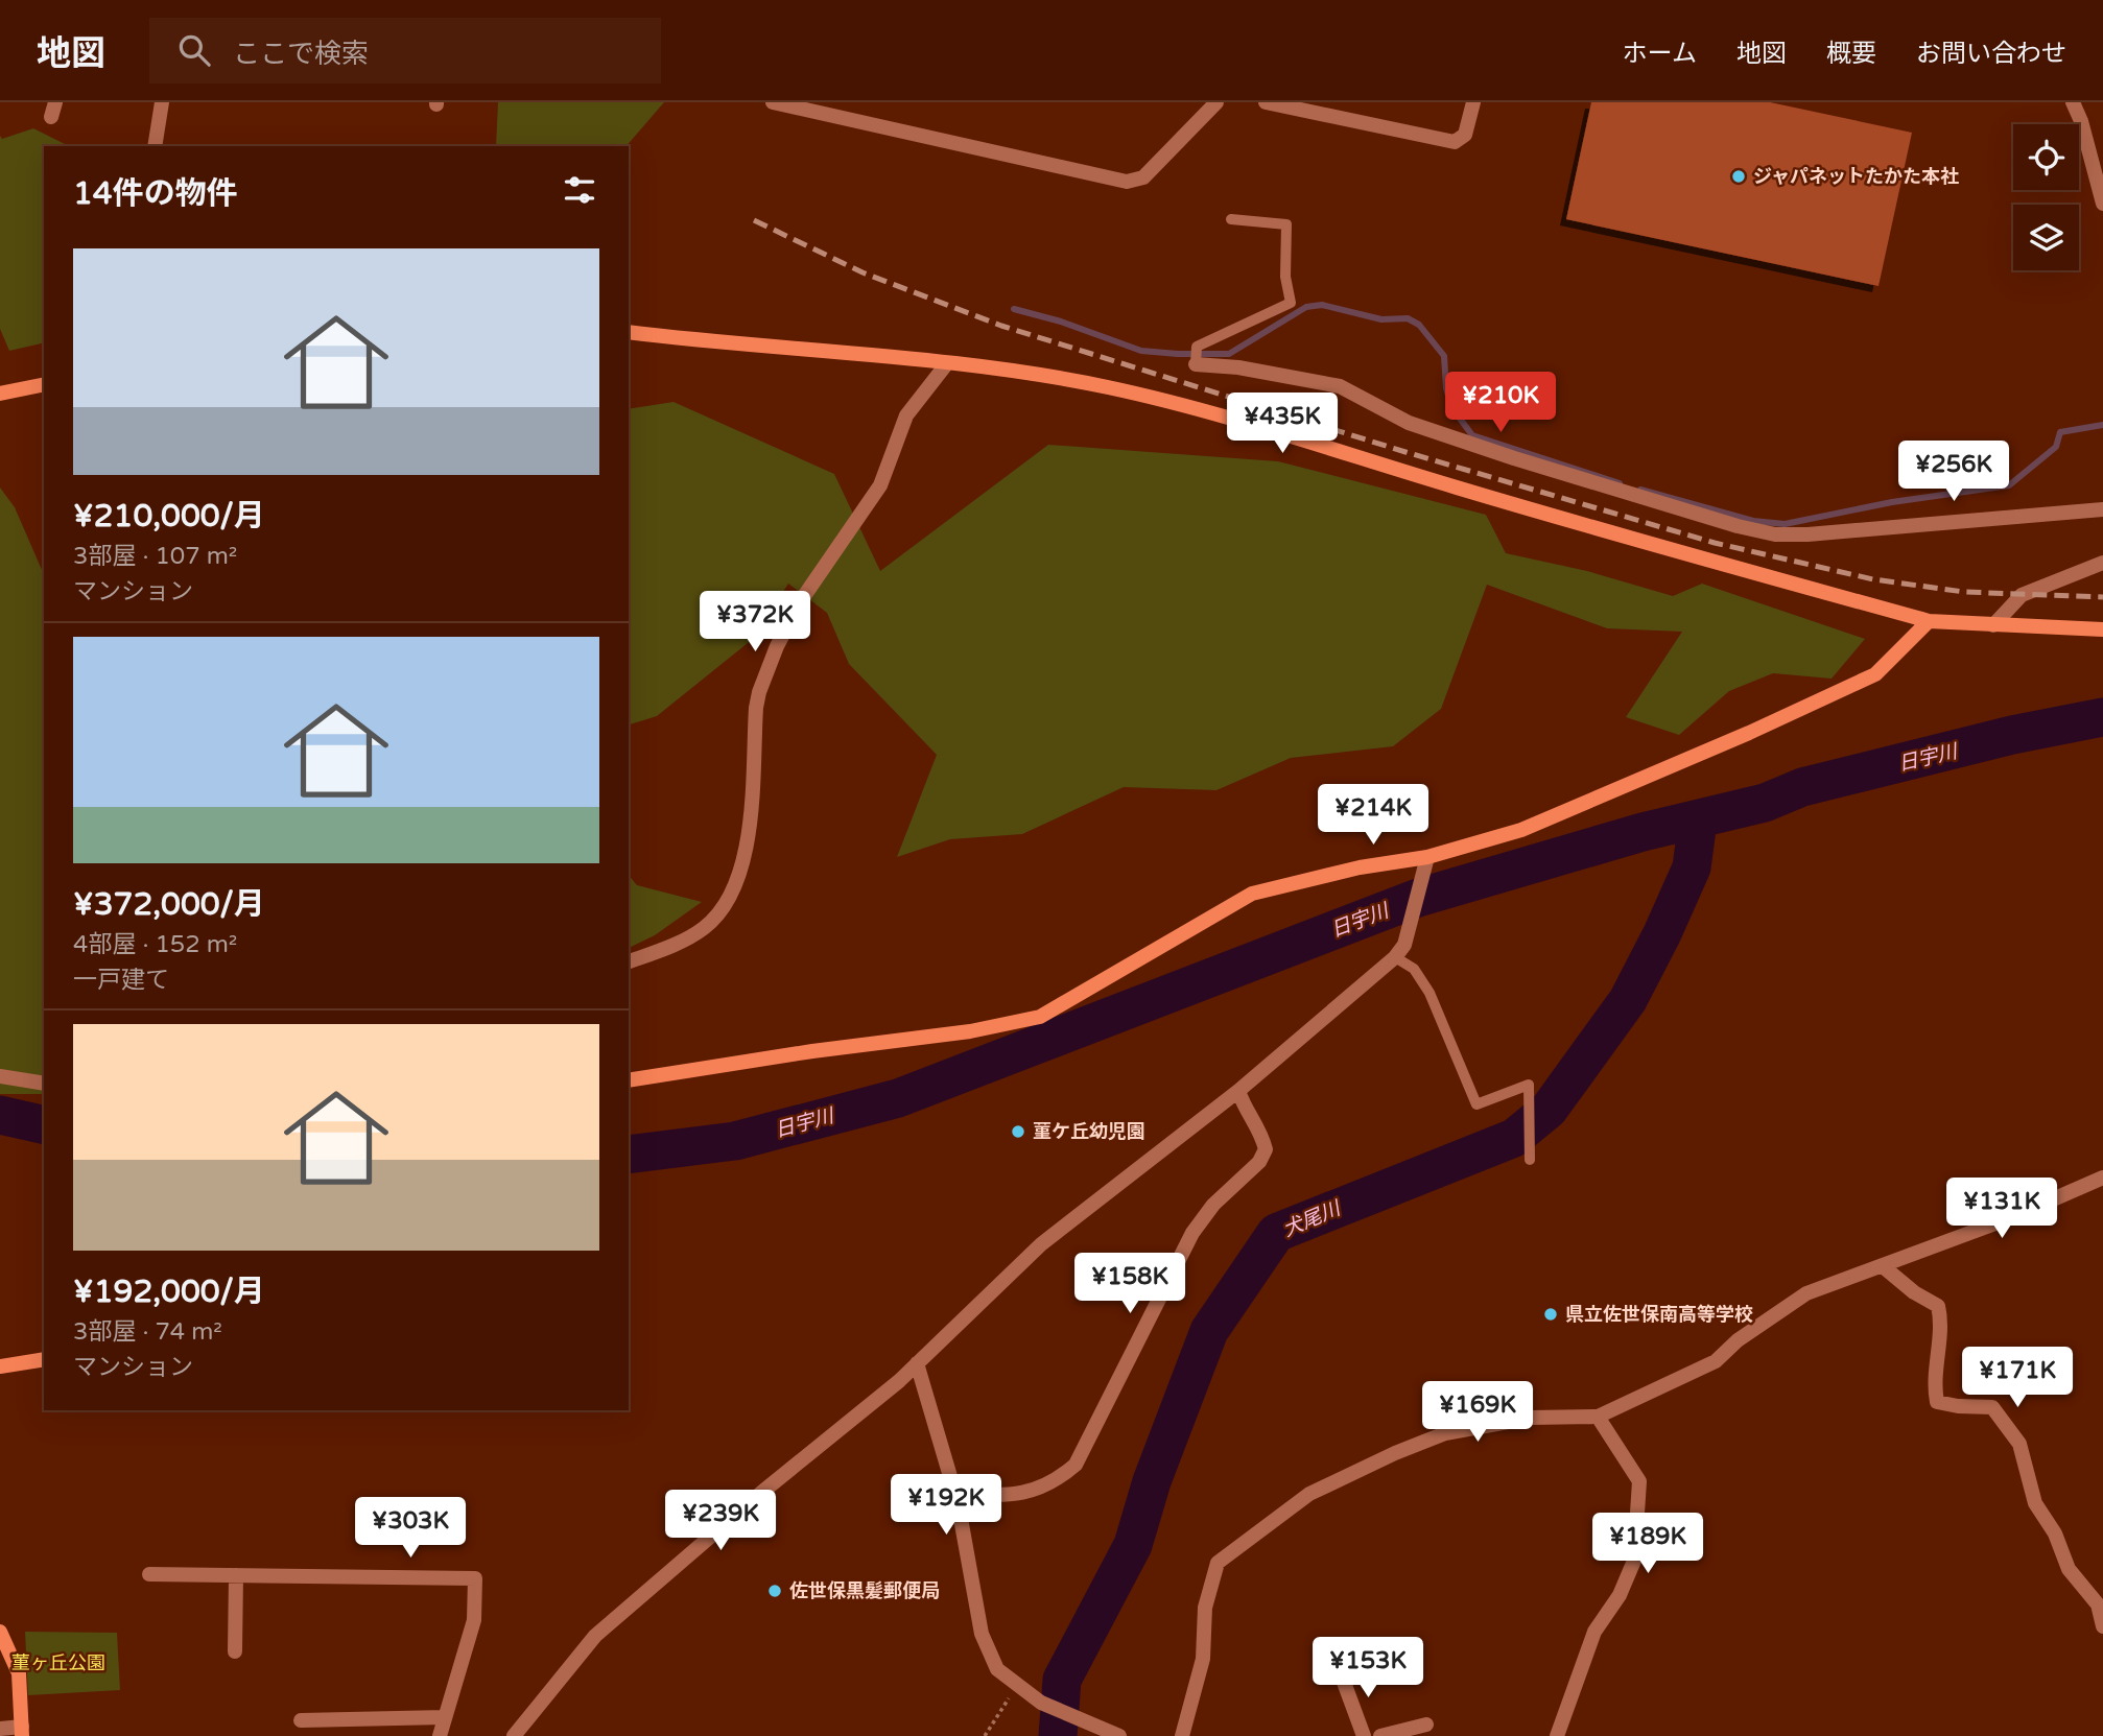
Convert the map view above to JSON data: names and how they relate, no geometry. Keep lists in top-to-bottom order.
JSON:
{
  "water": ["日宇川", "犬尾川"],
  "parks": ["菫ヶ丘公園"],
  "places": [
    "ジャパネットたかた本社",
    "菫ケ丘幼児園",
    "県立佐世保南高等学校",
    "佐世保黒髪郵便局"
  ],
  "page": {
    "header": "地図",
    "search": "ここで検索",
    "nav": [
      "ホーム",
      "地図",
      "概要",
      "お問い合わせ"
    ],
    "heading": "14件の物件",
    "list": [
      {
        "name": "¥210,000/月",
        "note": "3部屋 · 107 m² · マンション"
      },
      {
        "name": "¥372,000/月",
        "note": "4部屋 · 152 m² · 一戸建て"
      },
      {
        "name": "¥192,000/月",
        "note": "3部屋 · 74 m² · マンション"
      }
    ],
    "price": [
      "¥210K",
      "¥435K",
      "¥256K",
      "¥372K",
      "¥214K",
      "¥131K",
      "¥158K",
      "¥171K",
      "¥169K",
      "¥192K",
      "¥239K",
      "¥303K",
      "¥189K",
      "¥153K"
    ]
  }
}
